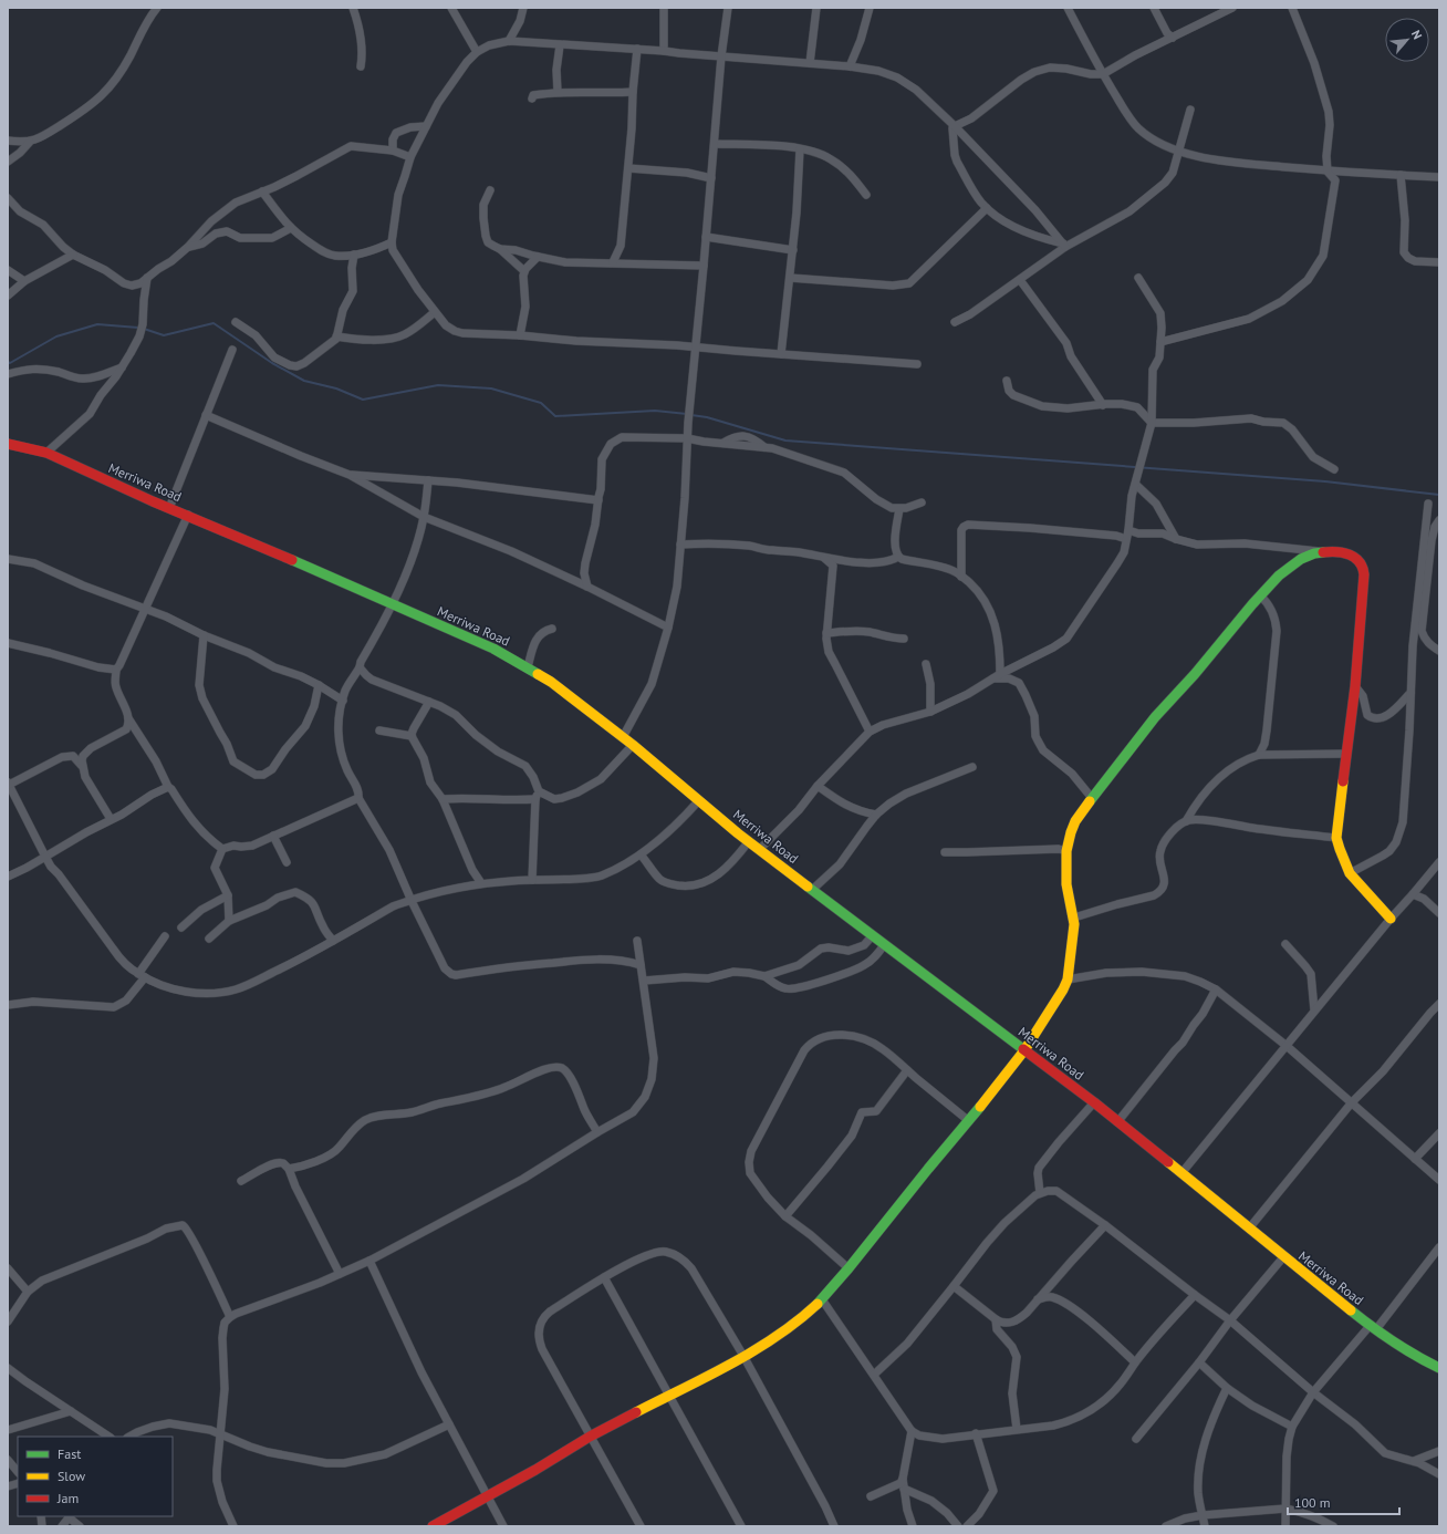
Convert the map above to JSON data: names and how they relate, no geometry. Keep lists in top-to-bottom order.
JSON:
{
  "streets": {
    "street": ["Merriwa Road"]
  },
  "legend": ["Fast", "Slow", "Jam"],
  "scale_bar": "100 m",
  "north": "top right"
}
